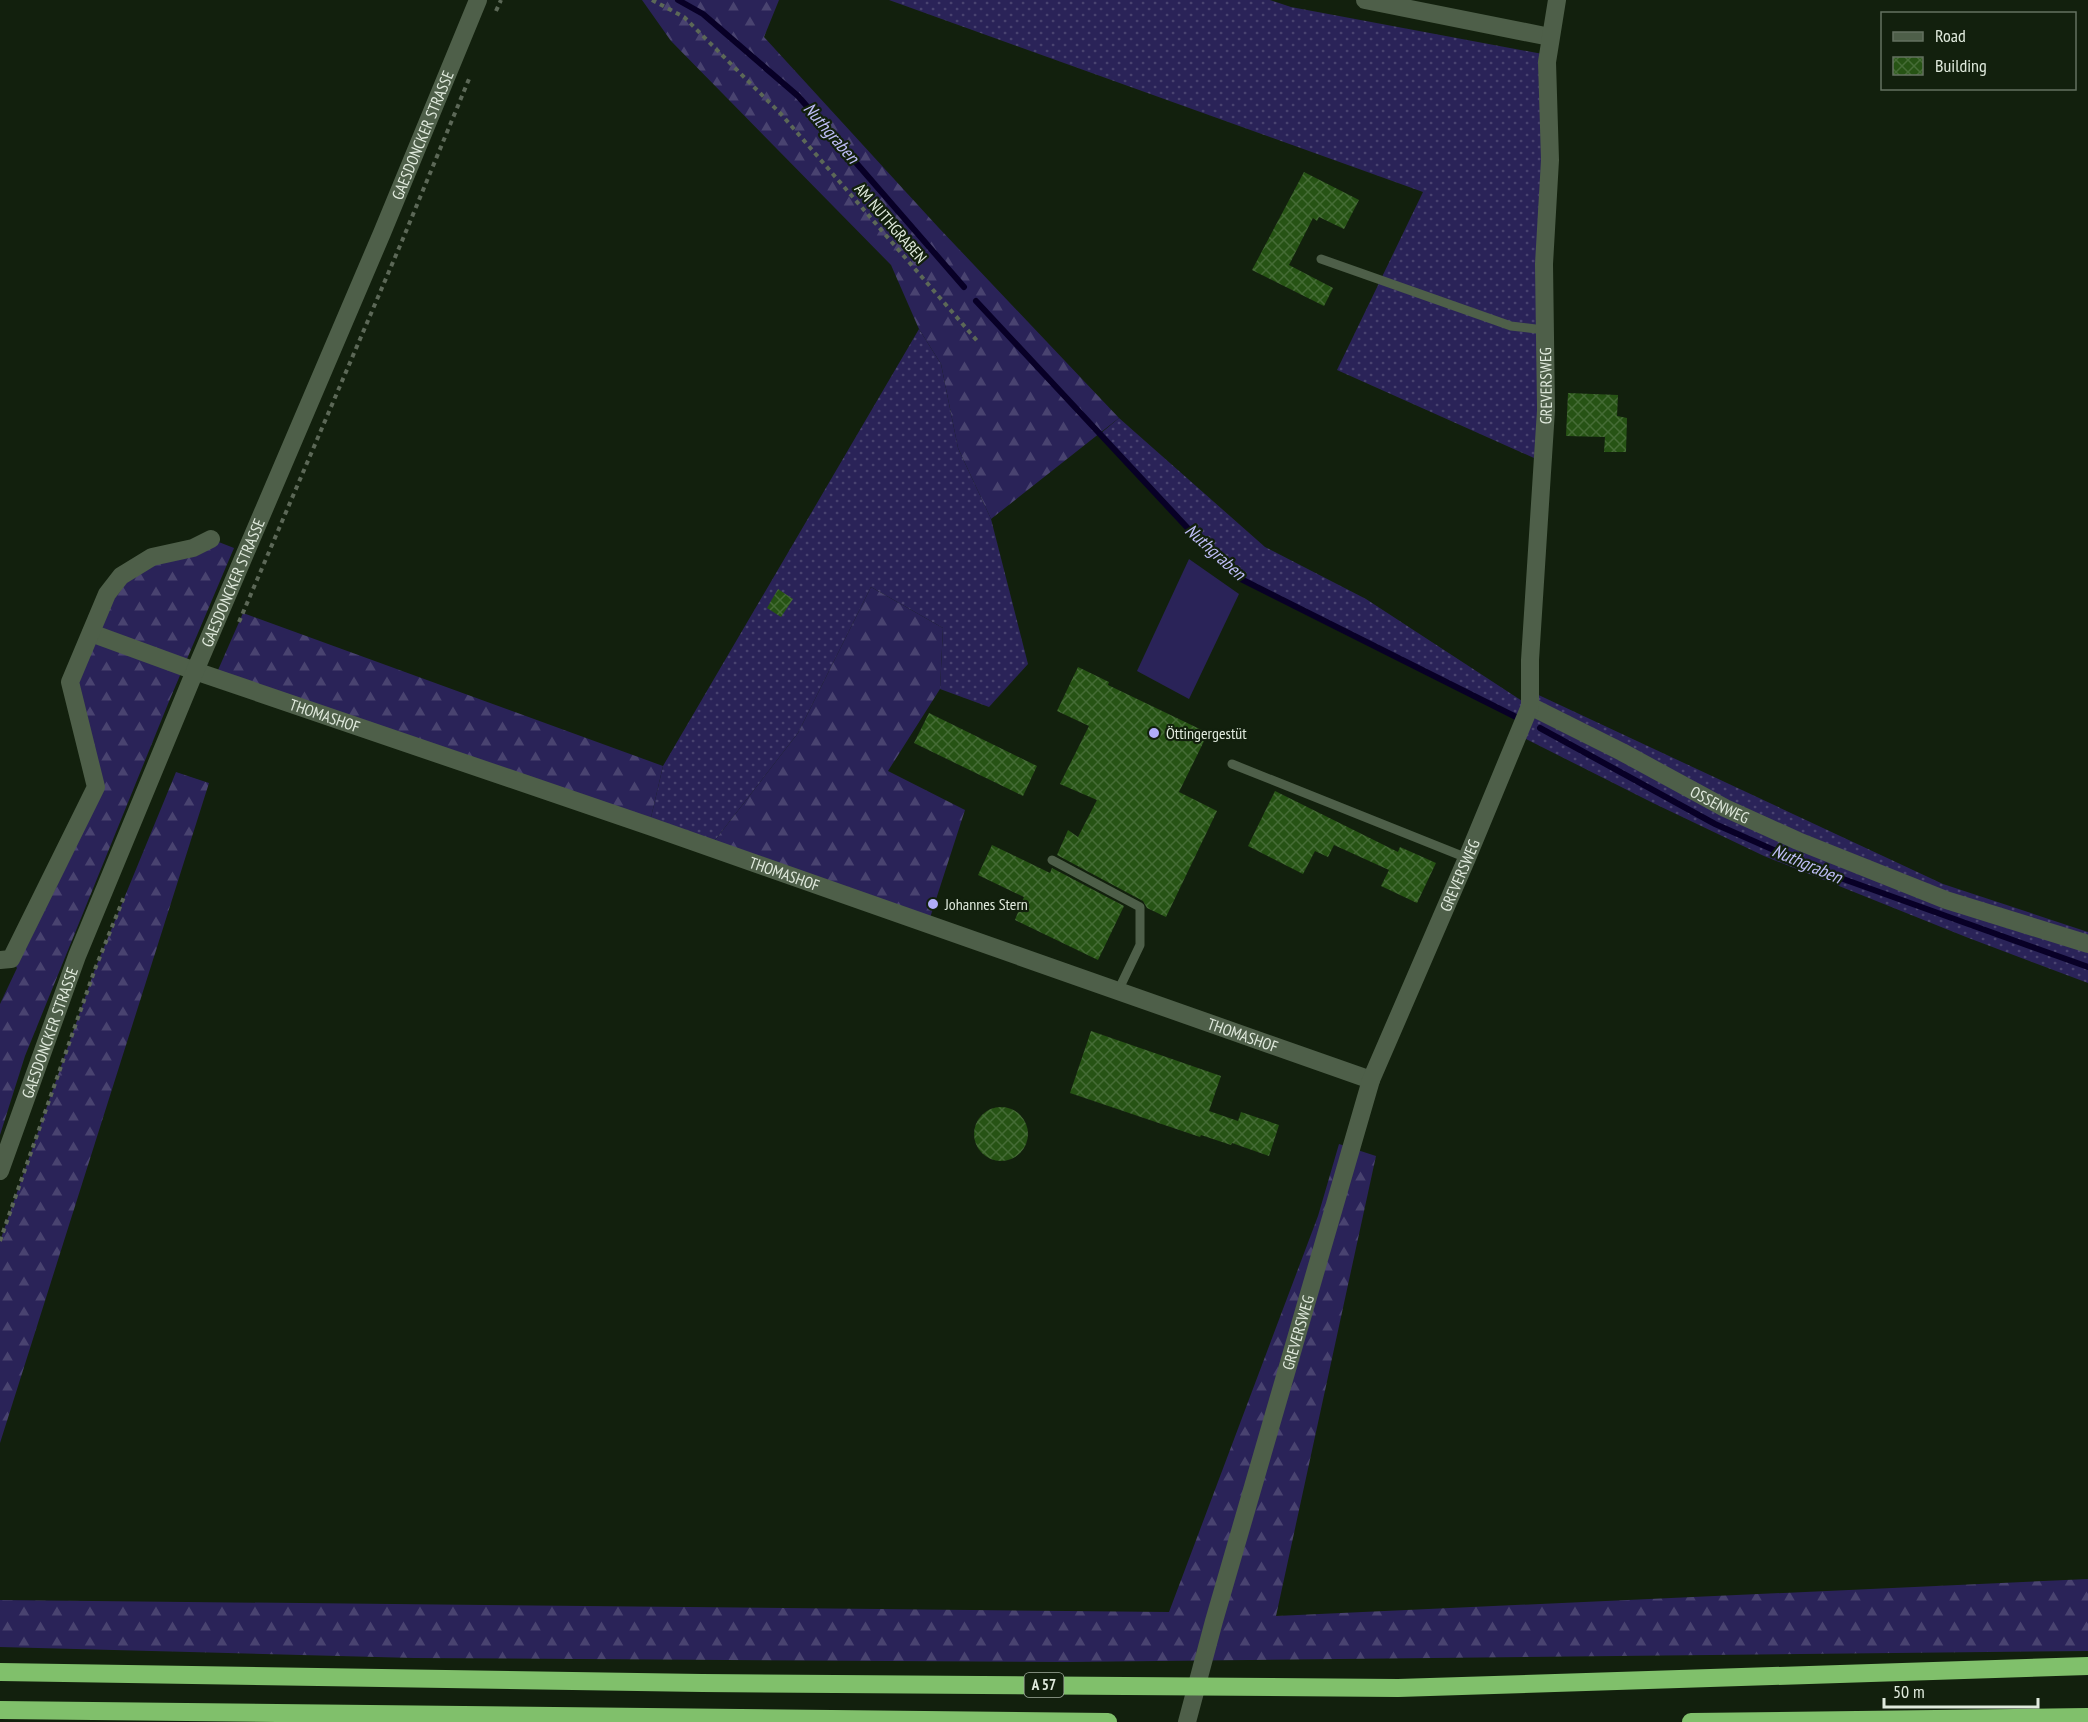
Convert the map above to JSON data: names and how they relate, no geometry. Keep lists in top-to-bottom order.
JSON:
{
  "streets": {
    "highway": ["A 57"],
    "street": [
      "GAESDONCKER STRASSE",
      "GREVERSWEG",
      "THOMASHOF",
      "OSSENWEG"
    ],
    "path": ["AM NUTHGRABEN"]
  },
  "crossings": [
    ["GAESDONCKER STRASSE", "THOMASHOF"],
    ["GREVERSWEG", "THOMASHOF"],
    ["GREVERSWEG", "OSSENWEG"]
  ],
  "water": ["Nuthgraben"],
  "places": ["Öttingergestüt", "Johannes Stern"],
  "legend": ["Road", "Building"],
  "scale_bar": "50 m"
}
